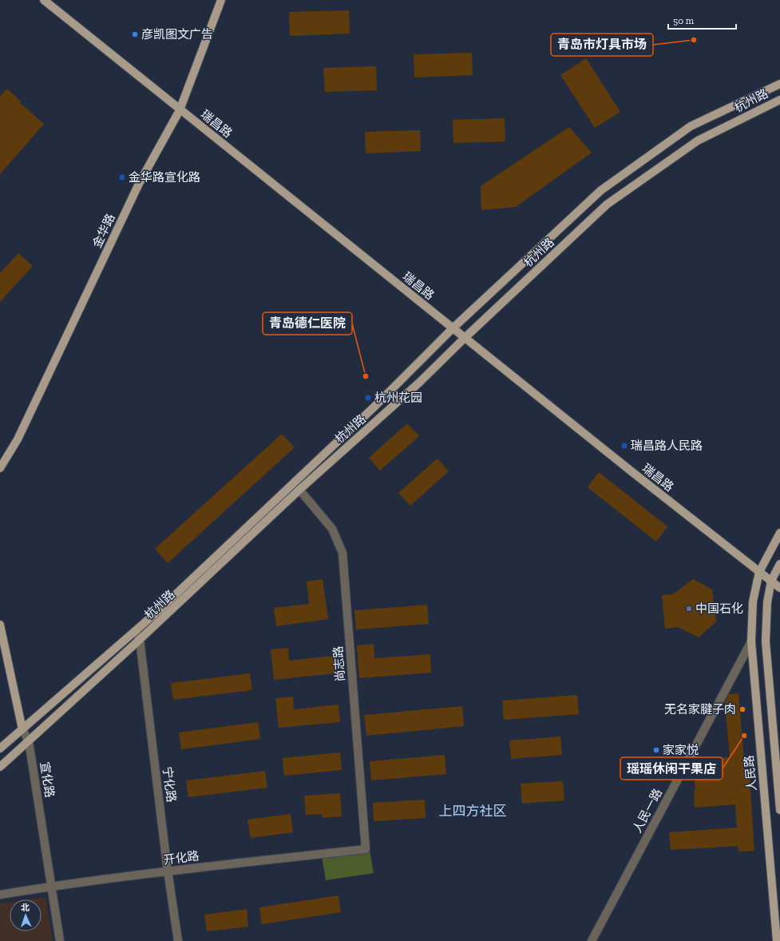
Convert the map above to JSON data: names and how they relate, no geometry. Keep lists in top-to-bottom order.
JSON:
{
  "streets": {
    "main road": [
      "杭州路",
      "瑞昌路",
      "金华路",
      "人民路",
      "宣化路"
    ],
    "street": [
      "尚志路",
      "宁化路",
      "人民一路",
      "开化路"
    ]
  },
  "crossings": [
    ["杭州路", "瑞昌路"],
    ["杭州路", "尚志路"],
    ["杭州路", "宣化路"],
    ["杭州路", "宁化路"],
    ["瑞昌路", "金华路"],
    ["瑞昌路", "人民路"],
    ["尚志路", "开化路"],
    ["人民路", "人民一路"],
    ["宣化路", "开化路"],
    ["宁化路", "开化路"]
  ],
  "districts": ["上四方社区"],
  "places": {
    "other": [
      "彦凯图文广告",
      "青岛市灯具市场",
      "青岛德仁医院",
      "中国石化",
      "无名家腱子肉",
      "瑶瑶休闲干果店",
      "家家悦"
    ],
    "transit": ["金华路宣化路", "杭州花园", "瑞昌路人民路"]
  },
  "scale_bar": "50 m",
  "north": "top"
}
